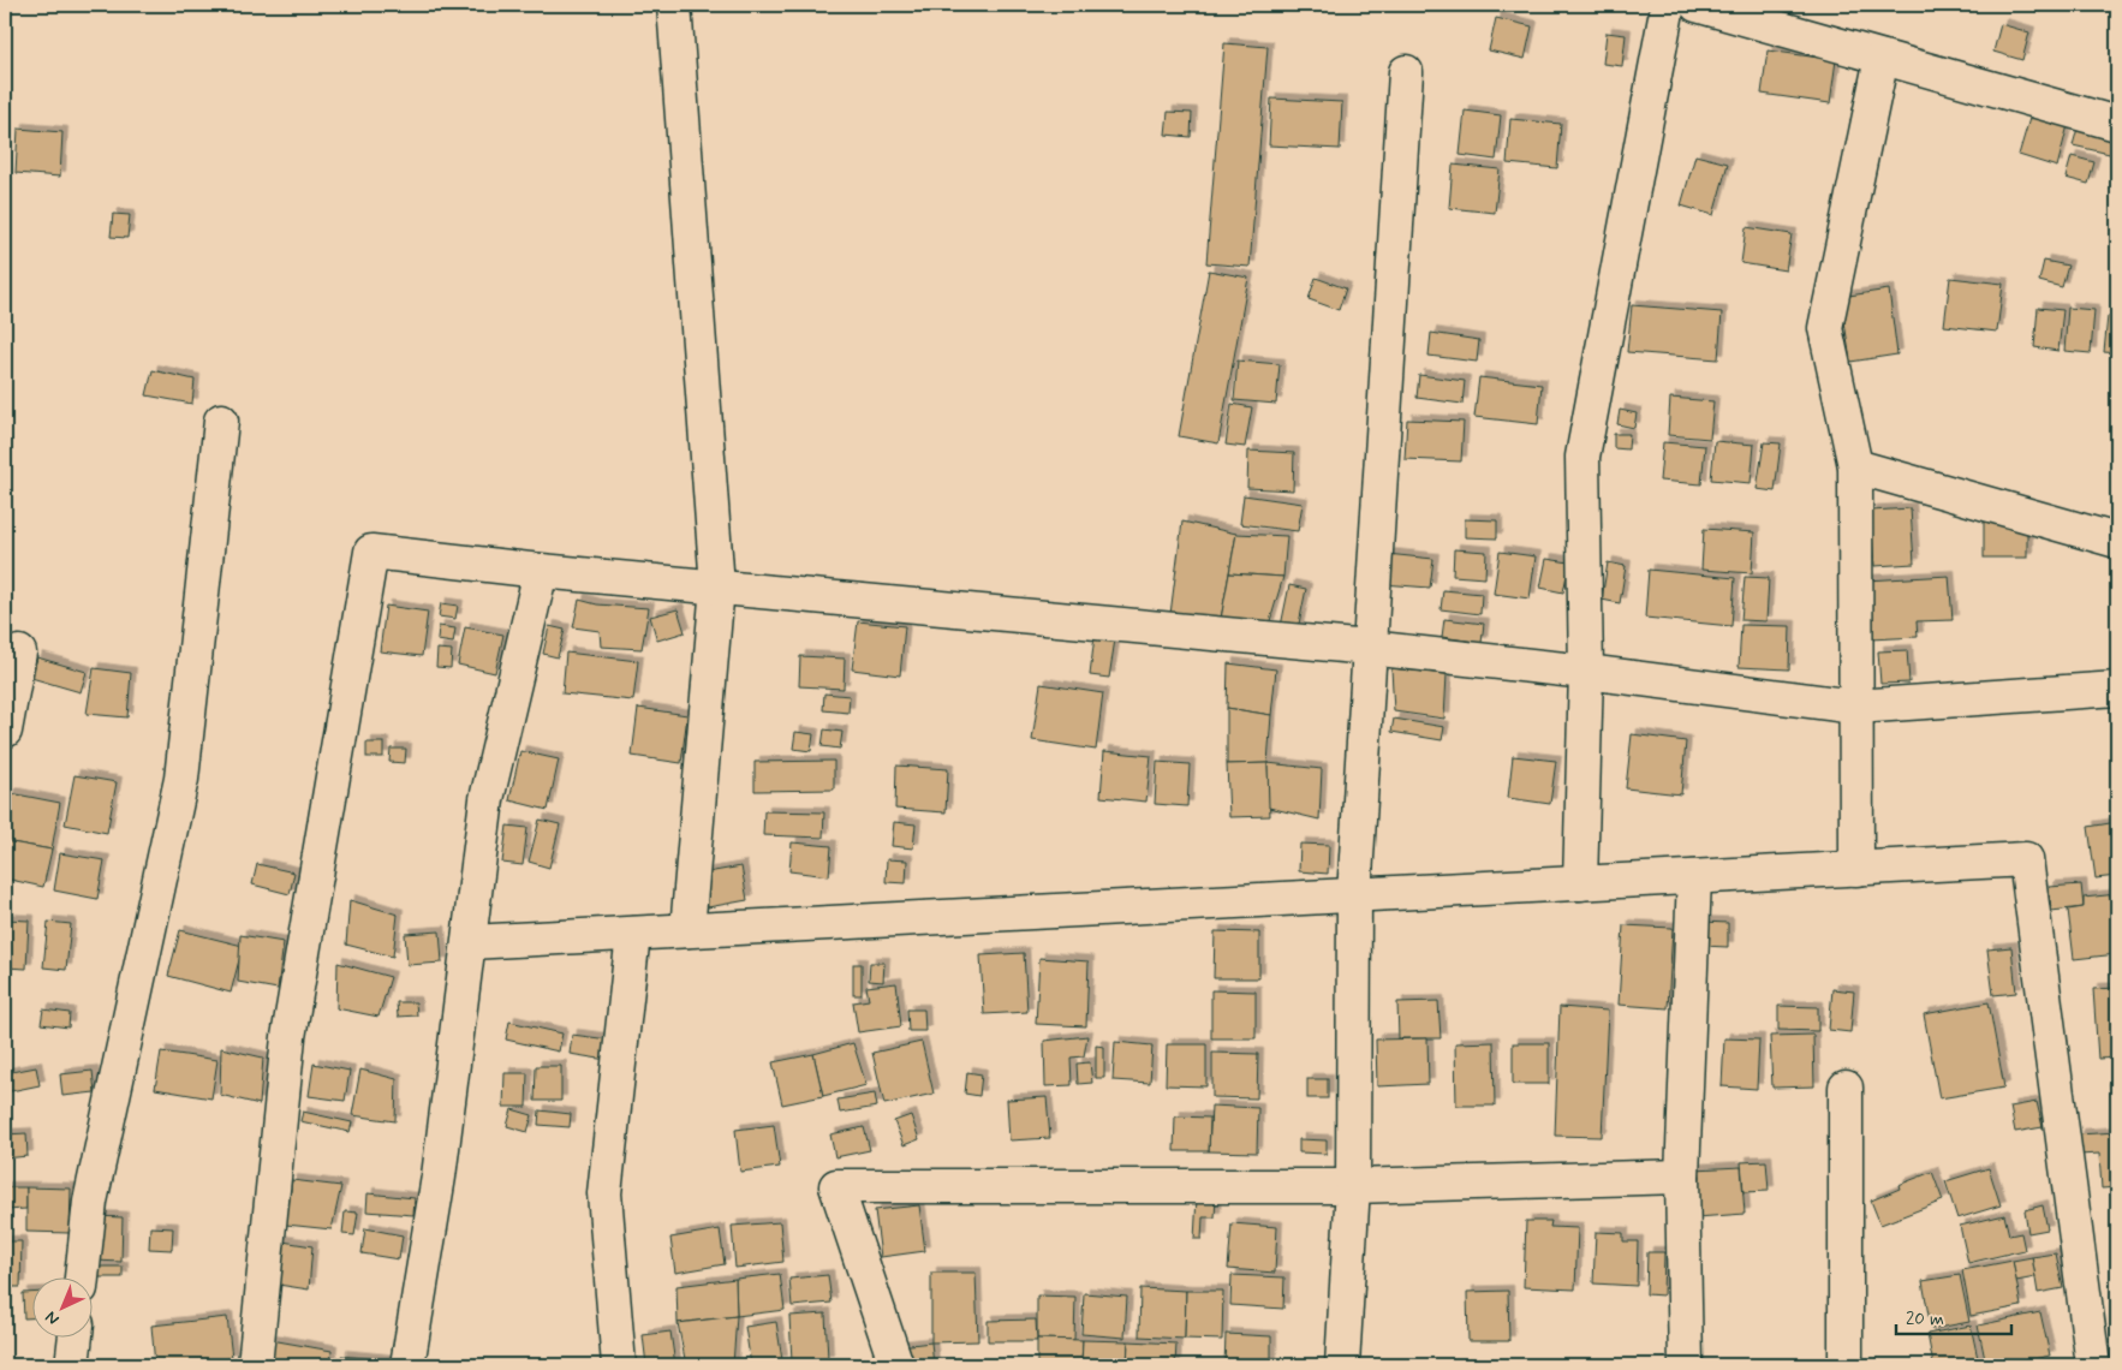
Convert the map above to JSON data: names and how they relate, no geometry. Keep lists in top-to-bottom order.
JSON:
{
  "scale_bar": "20 m",
  "north": "bottom left"
}
